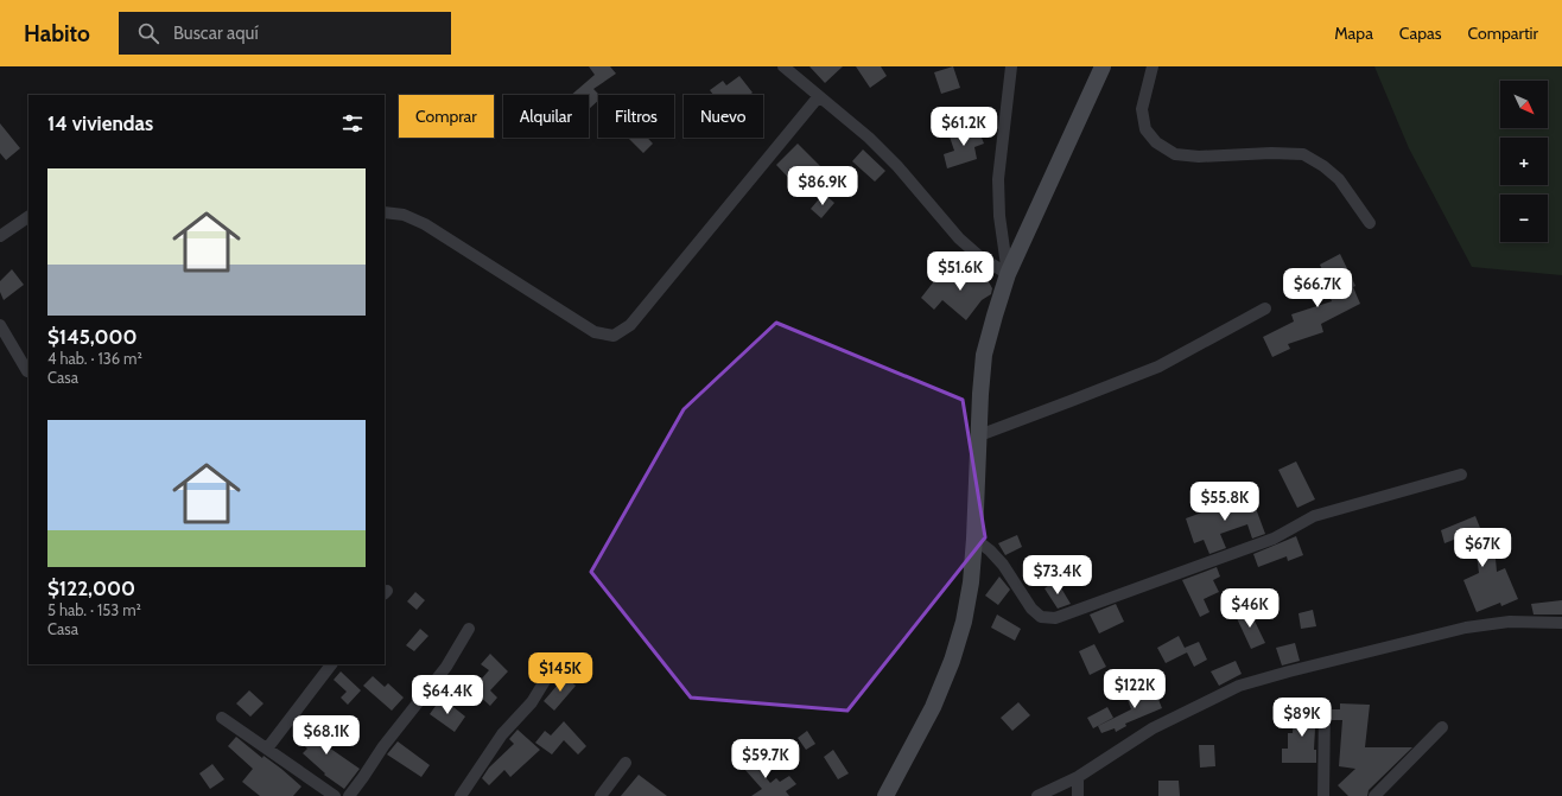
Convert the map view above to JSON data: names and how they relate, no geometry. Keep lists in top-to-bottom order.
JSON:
{
  "north": "bottom right",
  "page": {
    "header": "Habito",
    "search": "Buscar aquí",
    "nav": ["Mapa", "Capas", "Compartir"],
    "map_buttons": ["+", "−"],
    "chip": [
      "Comprar",
      "Alquilar",
      "Filtros",
      "Nuevo"
    ],
    "heading": "14 viviendas",
    "price": [
      "$61.2K",
      "$86.9K",
      "$51.6K",
      "$66.7K",
      "$55.8K",
      "$67K",
      "$73.4K",
      "$46K",
      "$145K",
      "$122K",
      "$64.4K",
      "$89K",
      "$68.1K",
      "$59.7K"
    ],
    "list": [
      {
        "name": "$145,000",
        "note": "4 hab. · 136 m² · Casa"
      },
      {
        "name": "$122,000",
        "note": "5 hab. · 153 m² · Casa"
      }
    ]
  }
}
